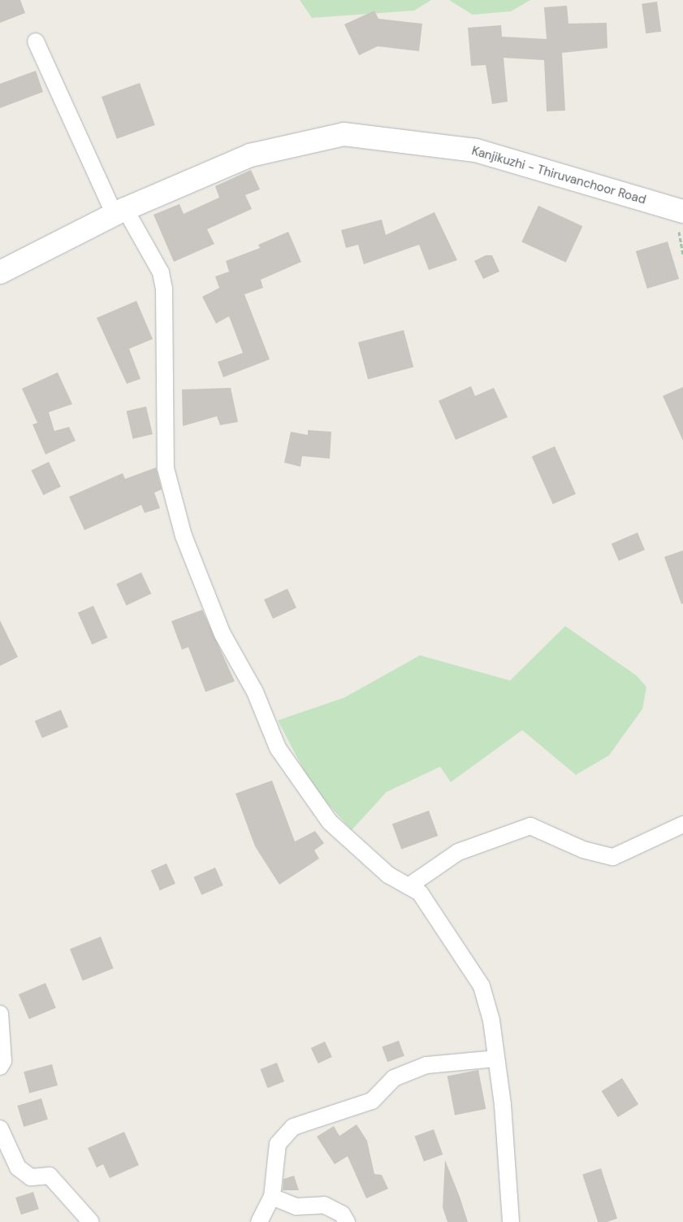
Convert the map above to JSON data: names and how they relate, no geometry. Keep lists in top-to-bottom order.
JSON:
{
  "streets": {
    "main road": ["Kanjikuzhi - Thiruvanchoor Road"]
  }
}
